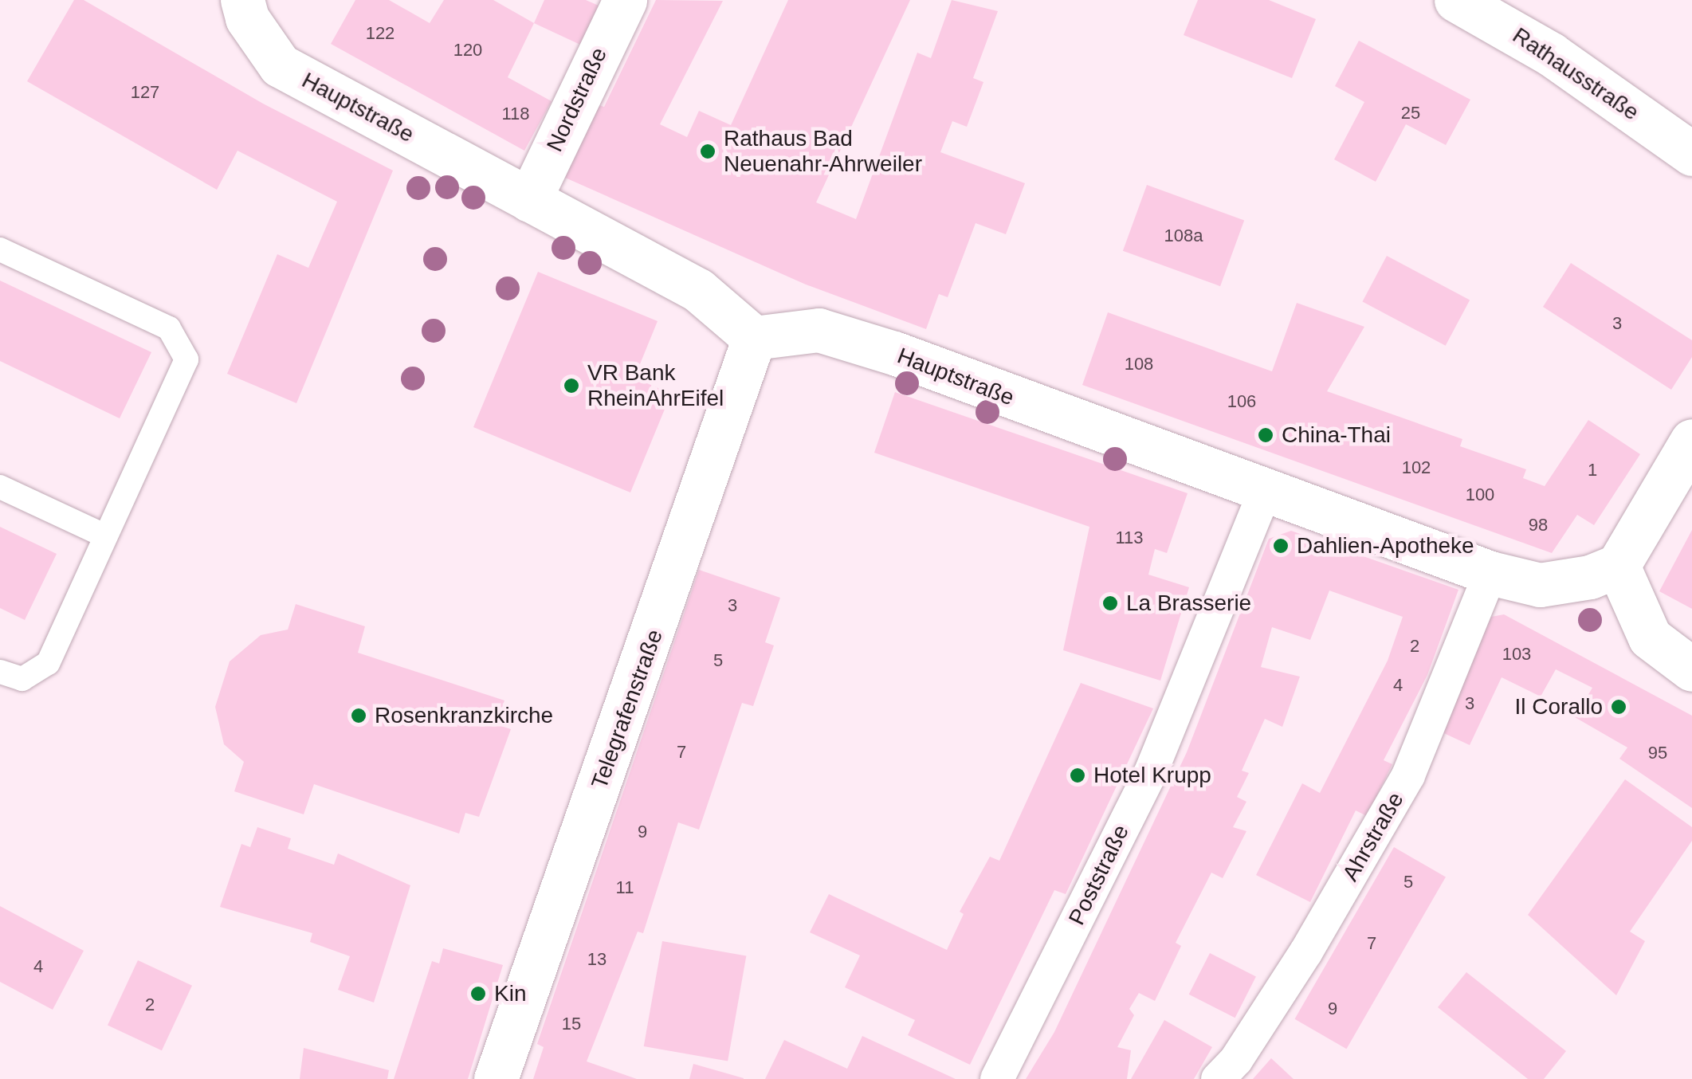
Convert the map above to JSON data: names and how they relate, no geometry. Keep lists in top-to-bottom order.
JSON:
{
  "streets": {
    "street": [
      "Rathausstraße",
      "Nordstraße",
      "Hauptstraße",
      "Telegrafenstraße",
      "Ahrstraße",
      "Poststraße"
    ]
  },
  "crossings": [
    ["Nordstraße", "Hauptstraße"],
    ["Hauptstraße", "Telegrafenstraße"],
    ["Hauptstraße", "Ahrstraße"],
    ["Hauptstraße", "Poststraße"]
  ],
  "places": [
    "Rathaus Bad Neuenahr-Ahrweiler",
    "VR Bank RheinAhrEifel",
    "China-Thai",
    "Dahlien-Apotheke",
    "La Brasserie",
    "Il Corallo",
    "Rosenkranzkirche",
    "Hotel Krupp",
    "Kin"
  ],
  "house_numbers": [
    "122",
    "120",
    "127",
    "25",
    "118",
    "108a",
    "3",
    "108",
    "106",
    "102",
    "1",
    "100",
    "98",
    "113",
    "3",
    "2",
    "103",
    "5",
    "4",
    "3",
    "7",
    "95",
    "9",
    "5",
    "11",
    "7",
    "13",
    "4",
    "2",
    "9",
    "15"
  ]
}
